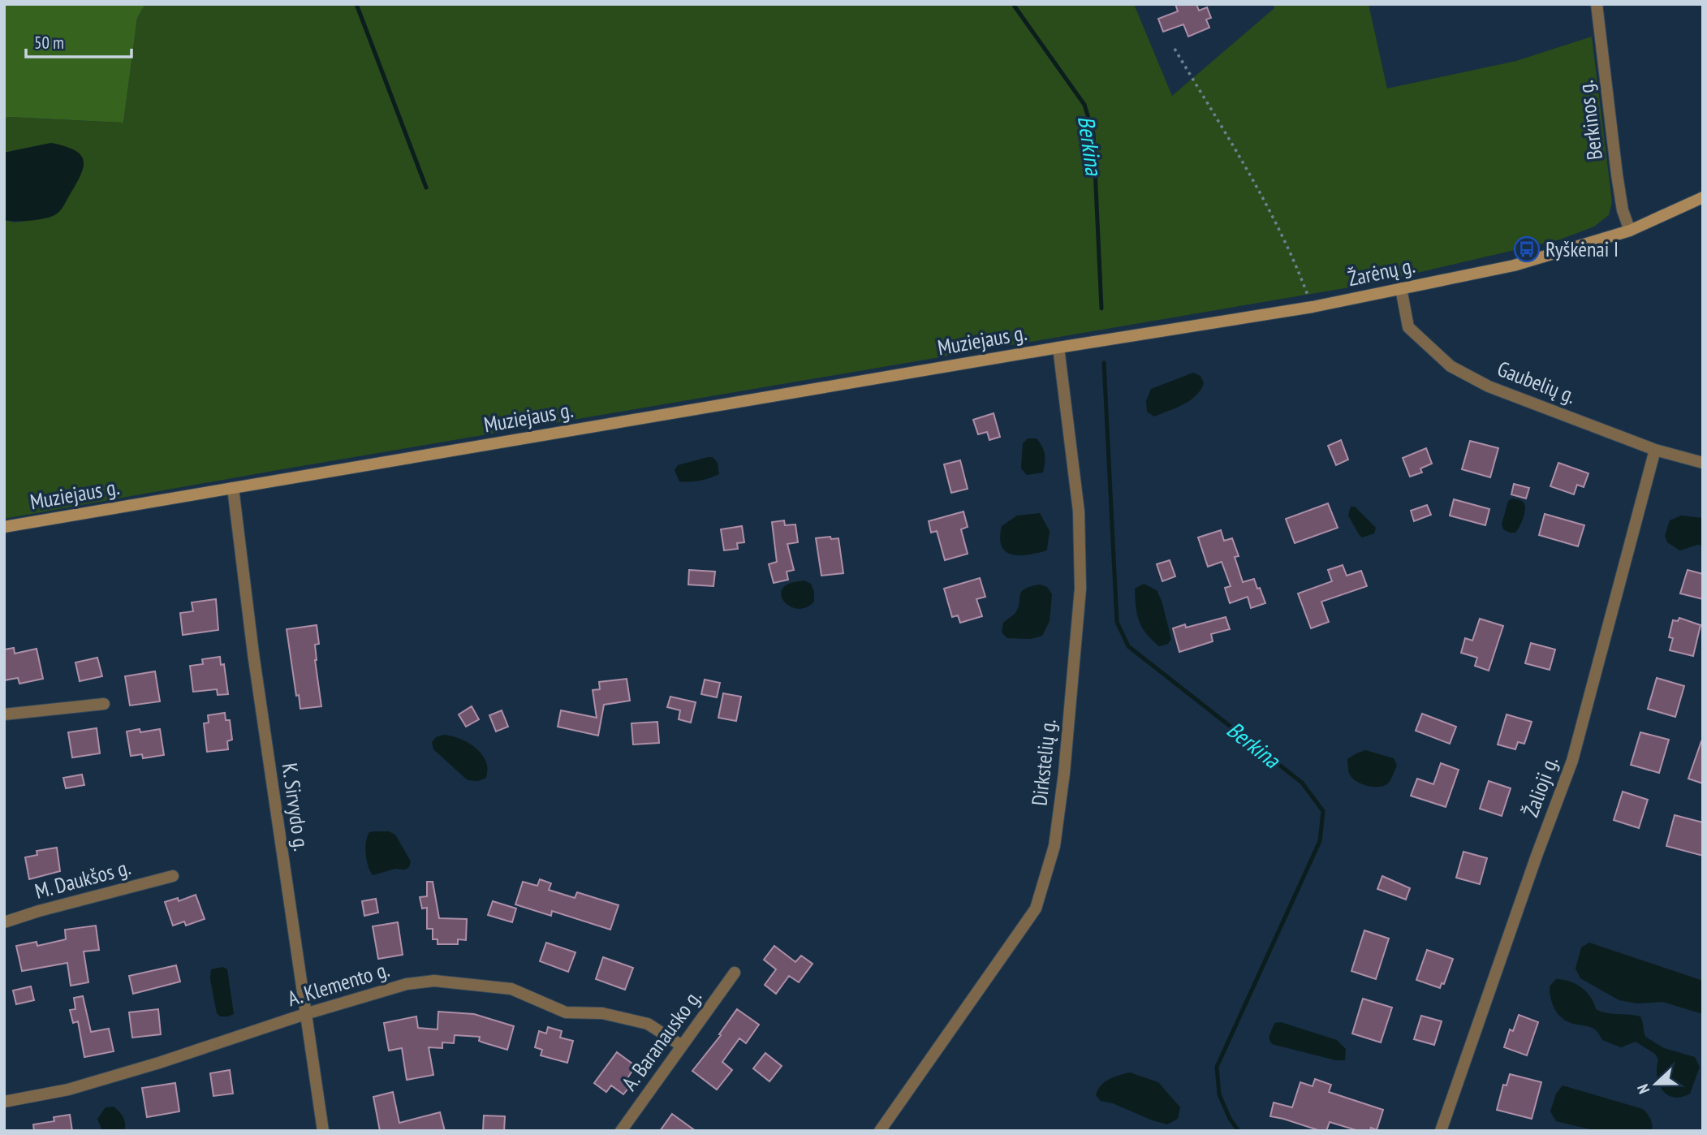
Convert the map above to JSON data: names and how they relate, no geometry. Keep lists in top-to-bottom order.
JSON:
{
  "streets": {
    "main road": ["Žarėnų g.", "Muziejaus g."],
    "street": [
      "Berkinos g.",
      "Gaubelių g.",
      "Dirkstelių g.",
      "Žalioji g.",
      "K. Sirvydo g.",
      "M. Daukšos g.",
      "A. Klemento g.",
      "A. Baranausko g."
    ]
  },
  "crossings": [
    ["Berkinos g.", "Žarėnų g."],
    ["Žarėnų g.", "Muziejaus g."],
    ["Žarėnų g.", "Gaubelių g."],
    ["Žarėnų g.", "Dirkstelių g."],
    ["Muziejaus g.", "Dirkstelių g."],
    ["Muziejaus g.", "K. Sirvydo g."],
    ["Gaubelių g.", "Žalioji g."],
    ["K. Sirvydo g.", "A. Klemento g."],
    ["A. Klemento g.", "A. Baranausko g."]
  ],
  "water": ["Berkina"],
  "places": {
    "bus stop": ["Ryškėnai I"]
  },
  "scale_bar": "50 m",
  "north": "left"
}
